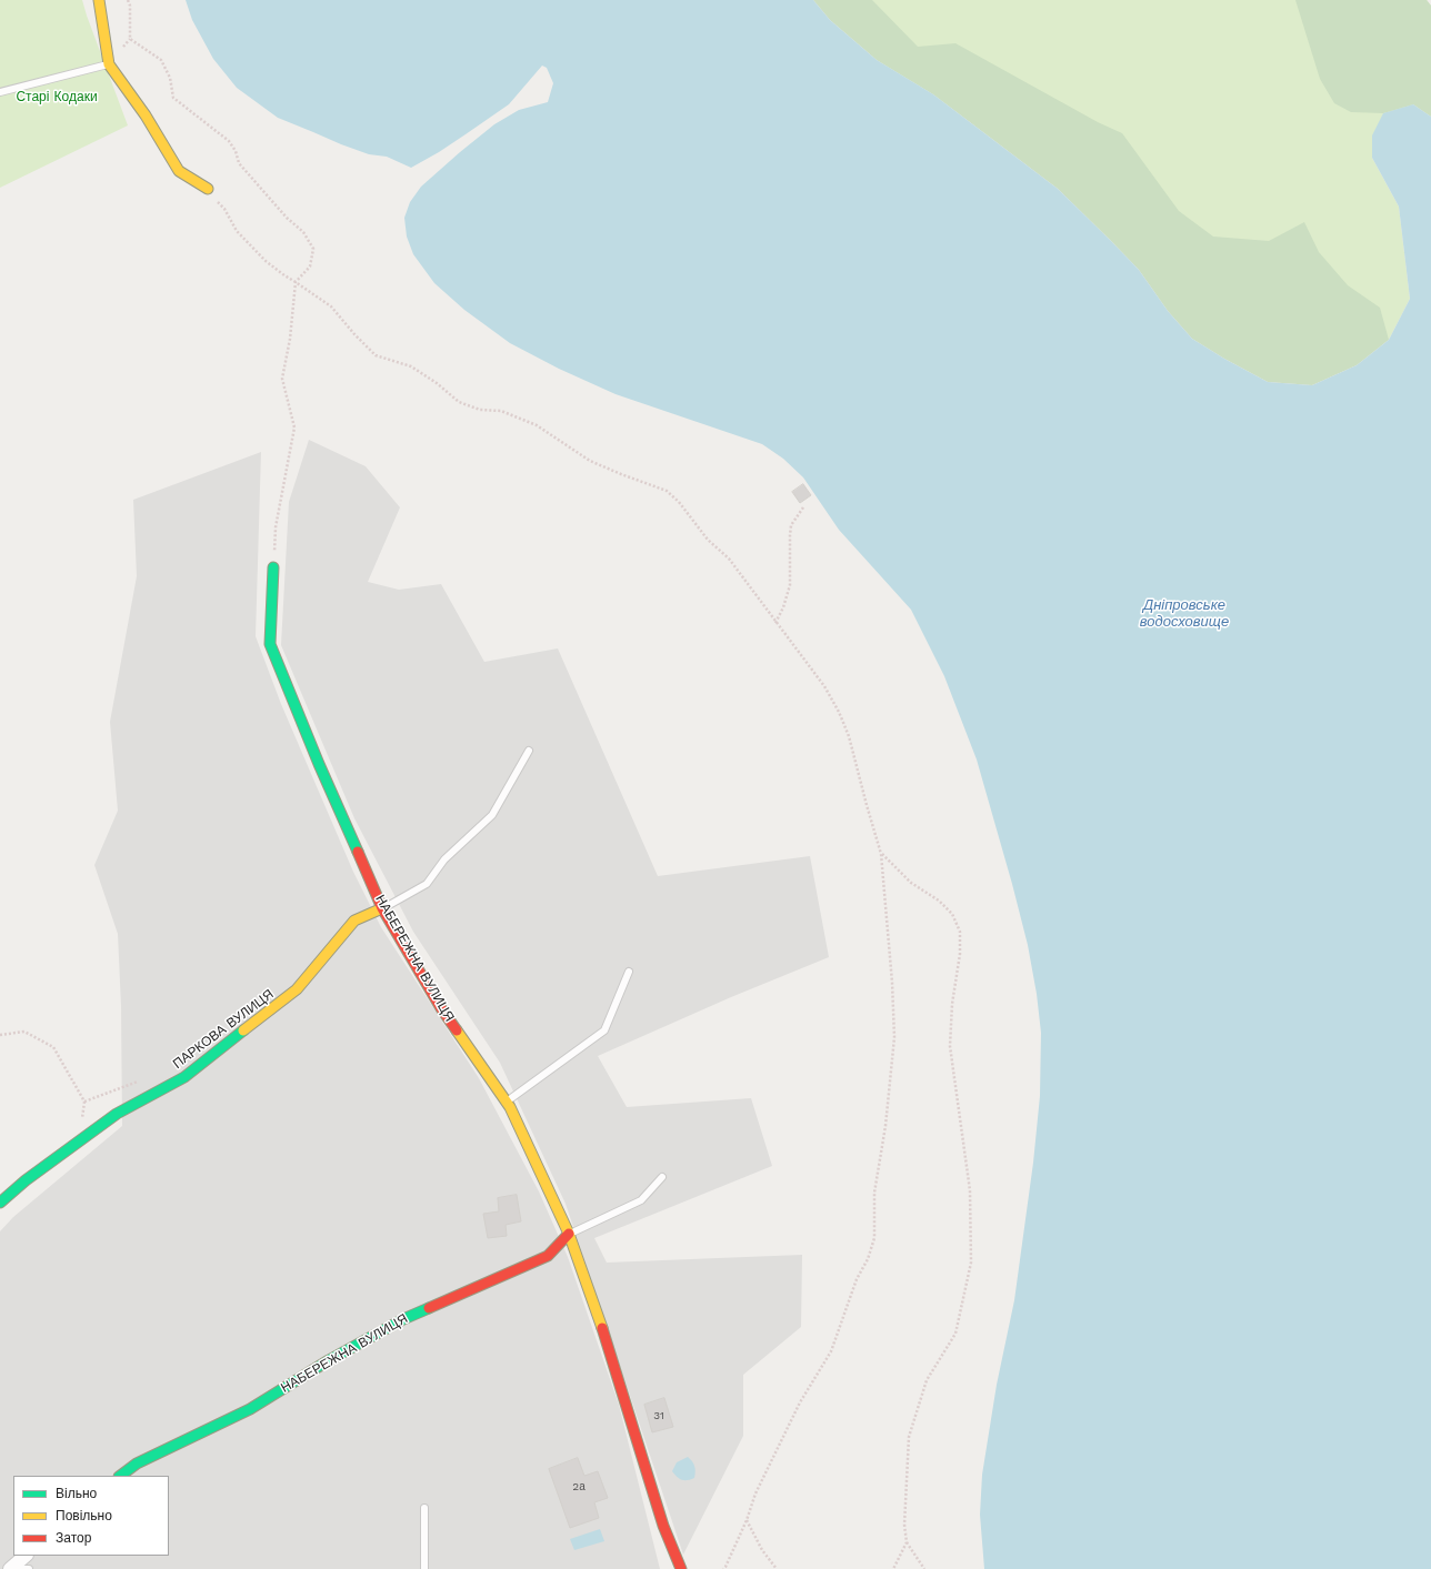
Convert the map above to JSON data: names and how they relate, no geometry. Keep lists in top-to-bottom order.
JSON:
{
  "streets": {
    "street": ["НАБЕРЕЖНА ВУЛИЦЯ", "ПАРКОВА ВУЛИЦЯ"]
  },
  "crossings": [
    ["НАБЕРЕЖНА ВУЛИЦЯ", "ПАРКОВА ВУЛИЦЯ"]
  ],
  "water": ["Дніпровське водосховище"],
  "parks": ["Старі Кодаки"],
  "house_numbers": ["31", "2а"],
  "legend": ["Вільно", "Повільно", "Затор"]
}
